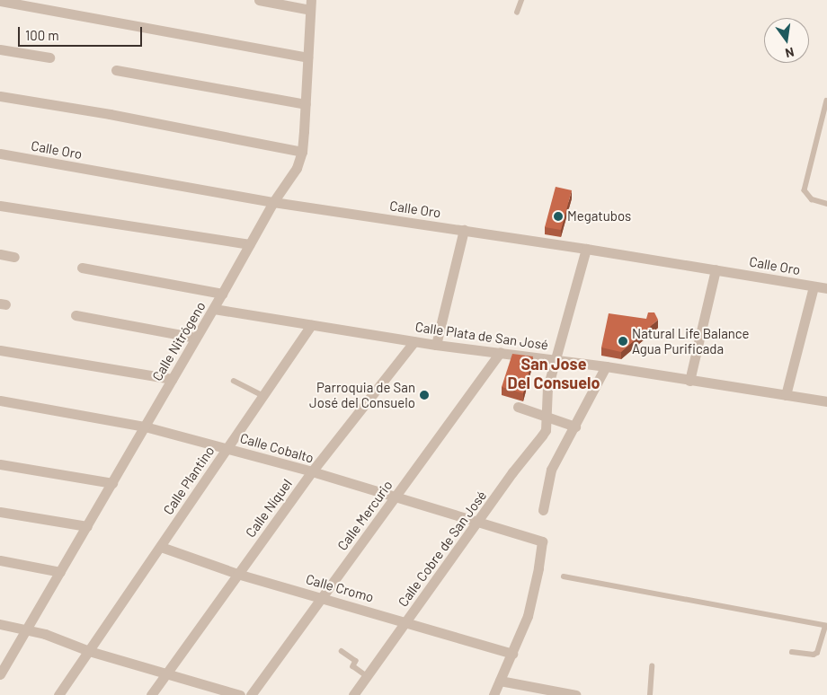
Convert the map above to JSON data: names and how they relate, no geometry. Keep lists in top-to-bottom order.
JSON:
{
  "streets": {
    "street": [
      "Calle Oro",
      "Calle Plata de San José",
      "Calle Nitrógeno",
      "Calle Cobalto",
      "Calle Plantino",
      "Calle Níquel",
      "Calle Mercurio",
      "Calle Cobre de San José",
      "Calle Cromo"
    ]
  },
  "crossings": [
    ["Calle Oro", "Calle Nitrógeno"],
    ["Calle Oro", "Calle Cobre de San José"],
    ["Calle Plata de San José", "Calle Nitrógeno"],
    ["Calle Plata de San José", "Calle Plantino"],
    ["Calle Plata de San José", "Calle Níquel"],
    ["Calle Plata de San José", "Calle Mercurio"],
    ["Calle Plata de San José", "Calle Cobre de San José"],
    ["Calle Nitrógeno", "Calle Cobalto"],
    ["Calle Cobalto", "Calle Plantino"],
    ["Calle Cobalto", "Calle Níquel"],
    ["Calle Cobalto", "Calle Mercurio"],
    ["Calle Cobalto", "Calle Cobre de San José"],
    ["Calle Cobalto", "Calle Cromo"],
    ["Calle Plantino", "Calle Cromo"],
    ["Calle Níquel", "Calle Cromo"],
    ["Calle Mercurio", "Calle Cromo"],
    ["Calle Cobre de San José", "Calle Cromo"]
  ],
  "districts": ["San Jose Del Consuelo"],
  "places": ["Megatubos", "Natural Life Balance Agua Purificada", "Parroquia de San José del Consuelo"],
  "scale_bar": "100 m",
  "north": "bottom"
}
